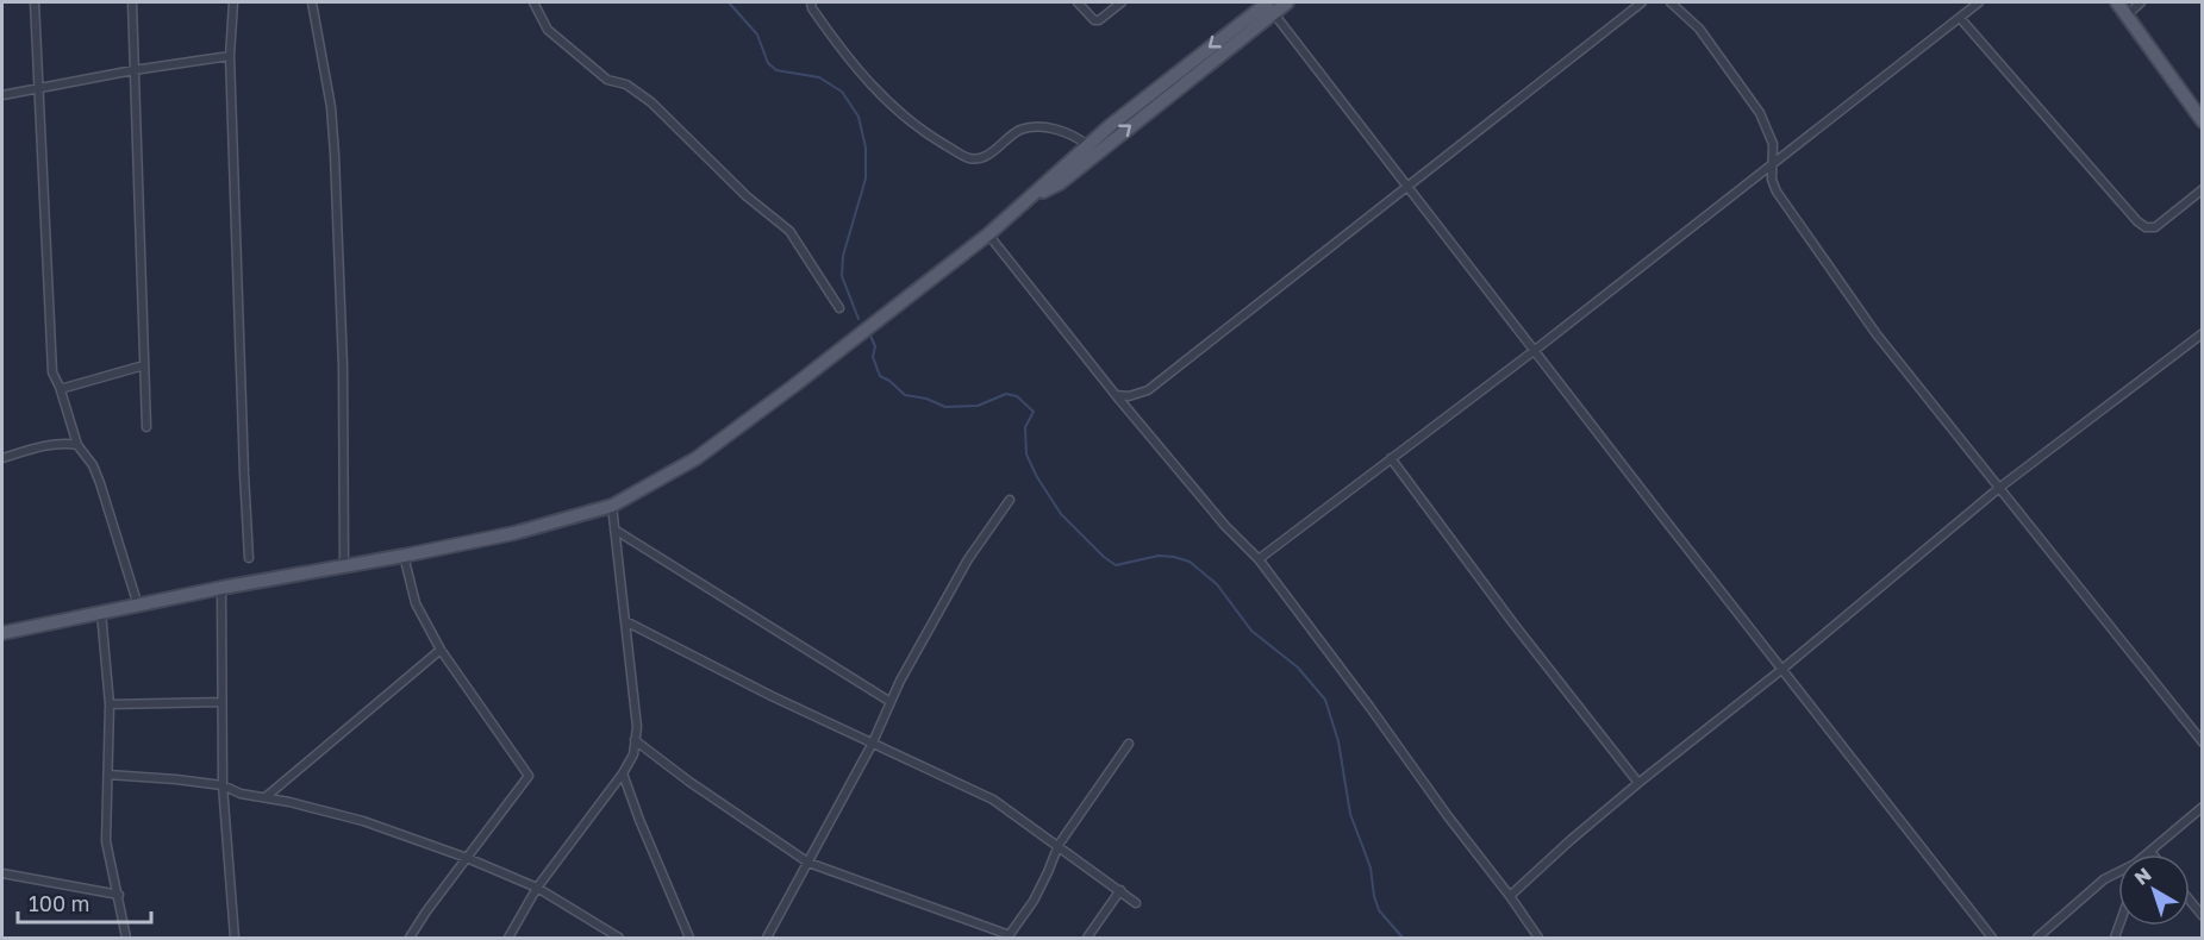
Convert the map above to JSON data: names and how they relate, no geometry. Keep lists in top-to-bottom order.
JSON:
{
  "scale_bar": "100 m",
  "north": "top left"
}
